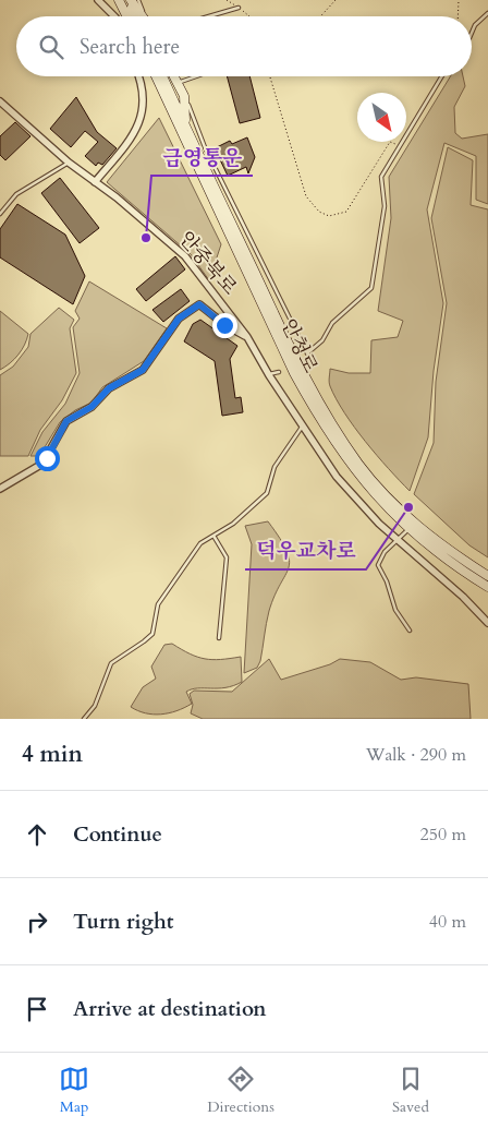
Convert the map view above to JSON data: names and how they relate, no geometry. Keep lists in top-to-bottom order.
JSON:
{
  "streets": {
    "street": ["안중북로", "안청로"]
  },
  "places": ["금영통운", "덕우교차로"],
  "north": "bottom right",
  "page": {
    "search": "Search here",
    "heading": ["4 min", "Walk · 290 m"],
    "list": [
      ["Continue", "250 m"],
      ["Turn right", "40 m"],
      "Arrive at destination"
    ],
    "nav": ["Map", "Directions", "Saved"]
  }
}
